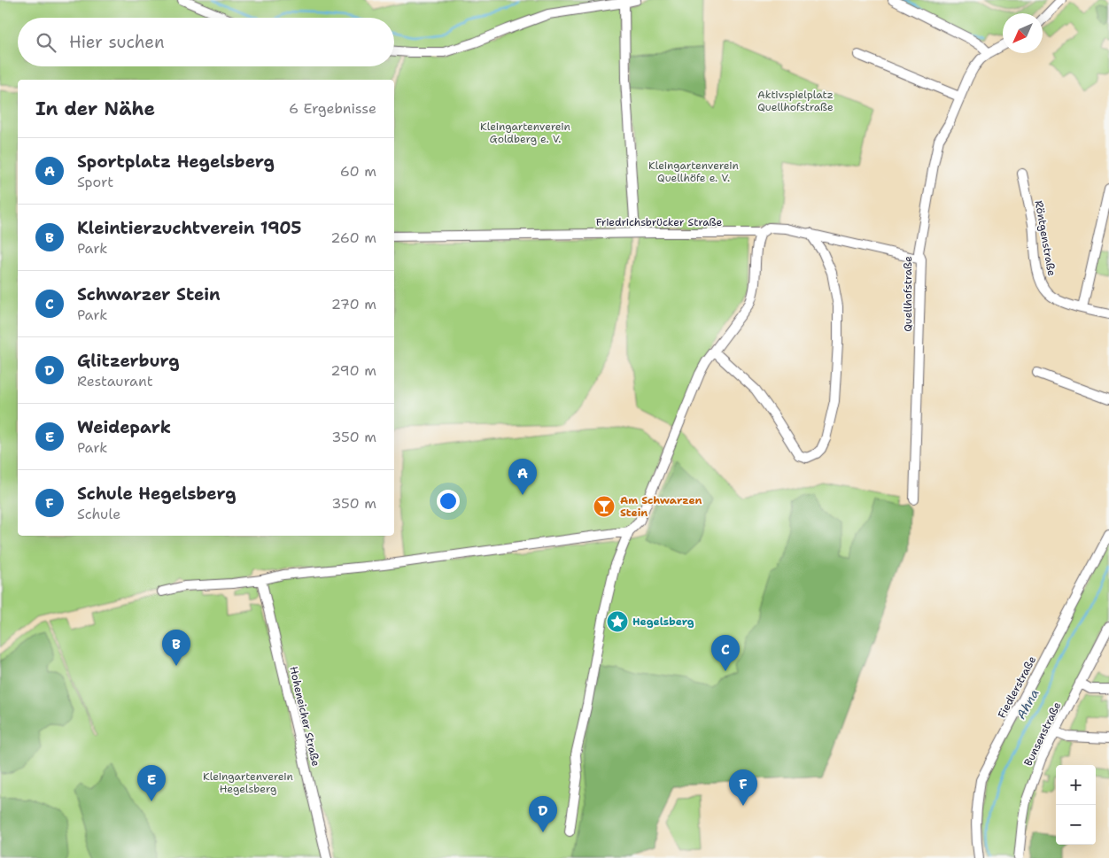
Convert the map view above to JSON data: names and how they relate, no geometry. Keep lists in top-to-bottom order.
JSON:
{
  "streets": {
    "street": [
      "Friedrichsbrücker Straße",
      "Röntgenstraße",
      "Quellhofstraße",
      "Fiedlerstraße",
      "Hoheneicher Straße",
      "Bunsenstraße"
    ]
  },
  "crossings": [
    ["Friedrichsbrücker Straße", "Quellhofstraße"]
  ],
  "water": ["Ahna"],
  "parks": [
    "Aktivspielplatz Quellhofstraße",
    "Kleingartenverein Goldberg e. V.",
    "Kleingartenverein Quellhöfe e. V.",
    "Kleingartenverein Hegelsberg"
  ],
  "places": {
    "bar": ["Am Schwarzen Stein"],
    "place": ["Hegelsberg"]
  },
  "north": "bottom left",
  "page": {
    "search": "Hier suchen",
    "heading": ["In der Nähe", "6 Ergebnisse"],
    "list": [
      {
        "mark": "A",
        "name": "Sportplatz Hegelsberg",
        "note": "Sport",
        "value": "60 m"
      },
      {
        "mark": "B",
        "name": "Kleintierzuchtverein 1905",
        "note": "Park",
        "value": "260 m"
      },
      {
        "mark": "C",
        "name": "Schwarzer Stein",
        "note": "Park",
        "value": "270 m"
      },
      {
        "mark": "D",
        "name": "Glitzerburg",
        "note": "Restaurant",
        "value": "290 m"
      },
      {
        "mark": "E",
        "name": "Weidepark",
        "note": "Park",
        "value": "350 m"
      },
      {
        "mark": "F",
        "name": "Schule Hegelsberg",
        "note": "Schule",
        "value": "350 m"
      }
    ],
    "pins": [
      "A",
      "B",
      "C",
      "E",
      "F",
      "D"
    ],
    "map_buttons": ["+", "−"]
  }
}
